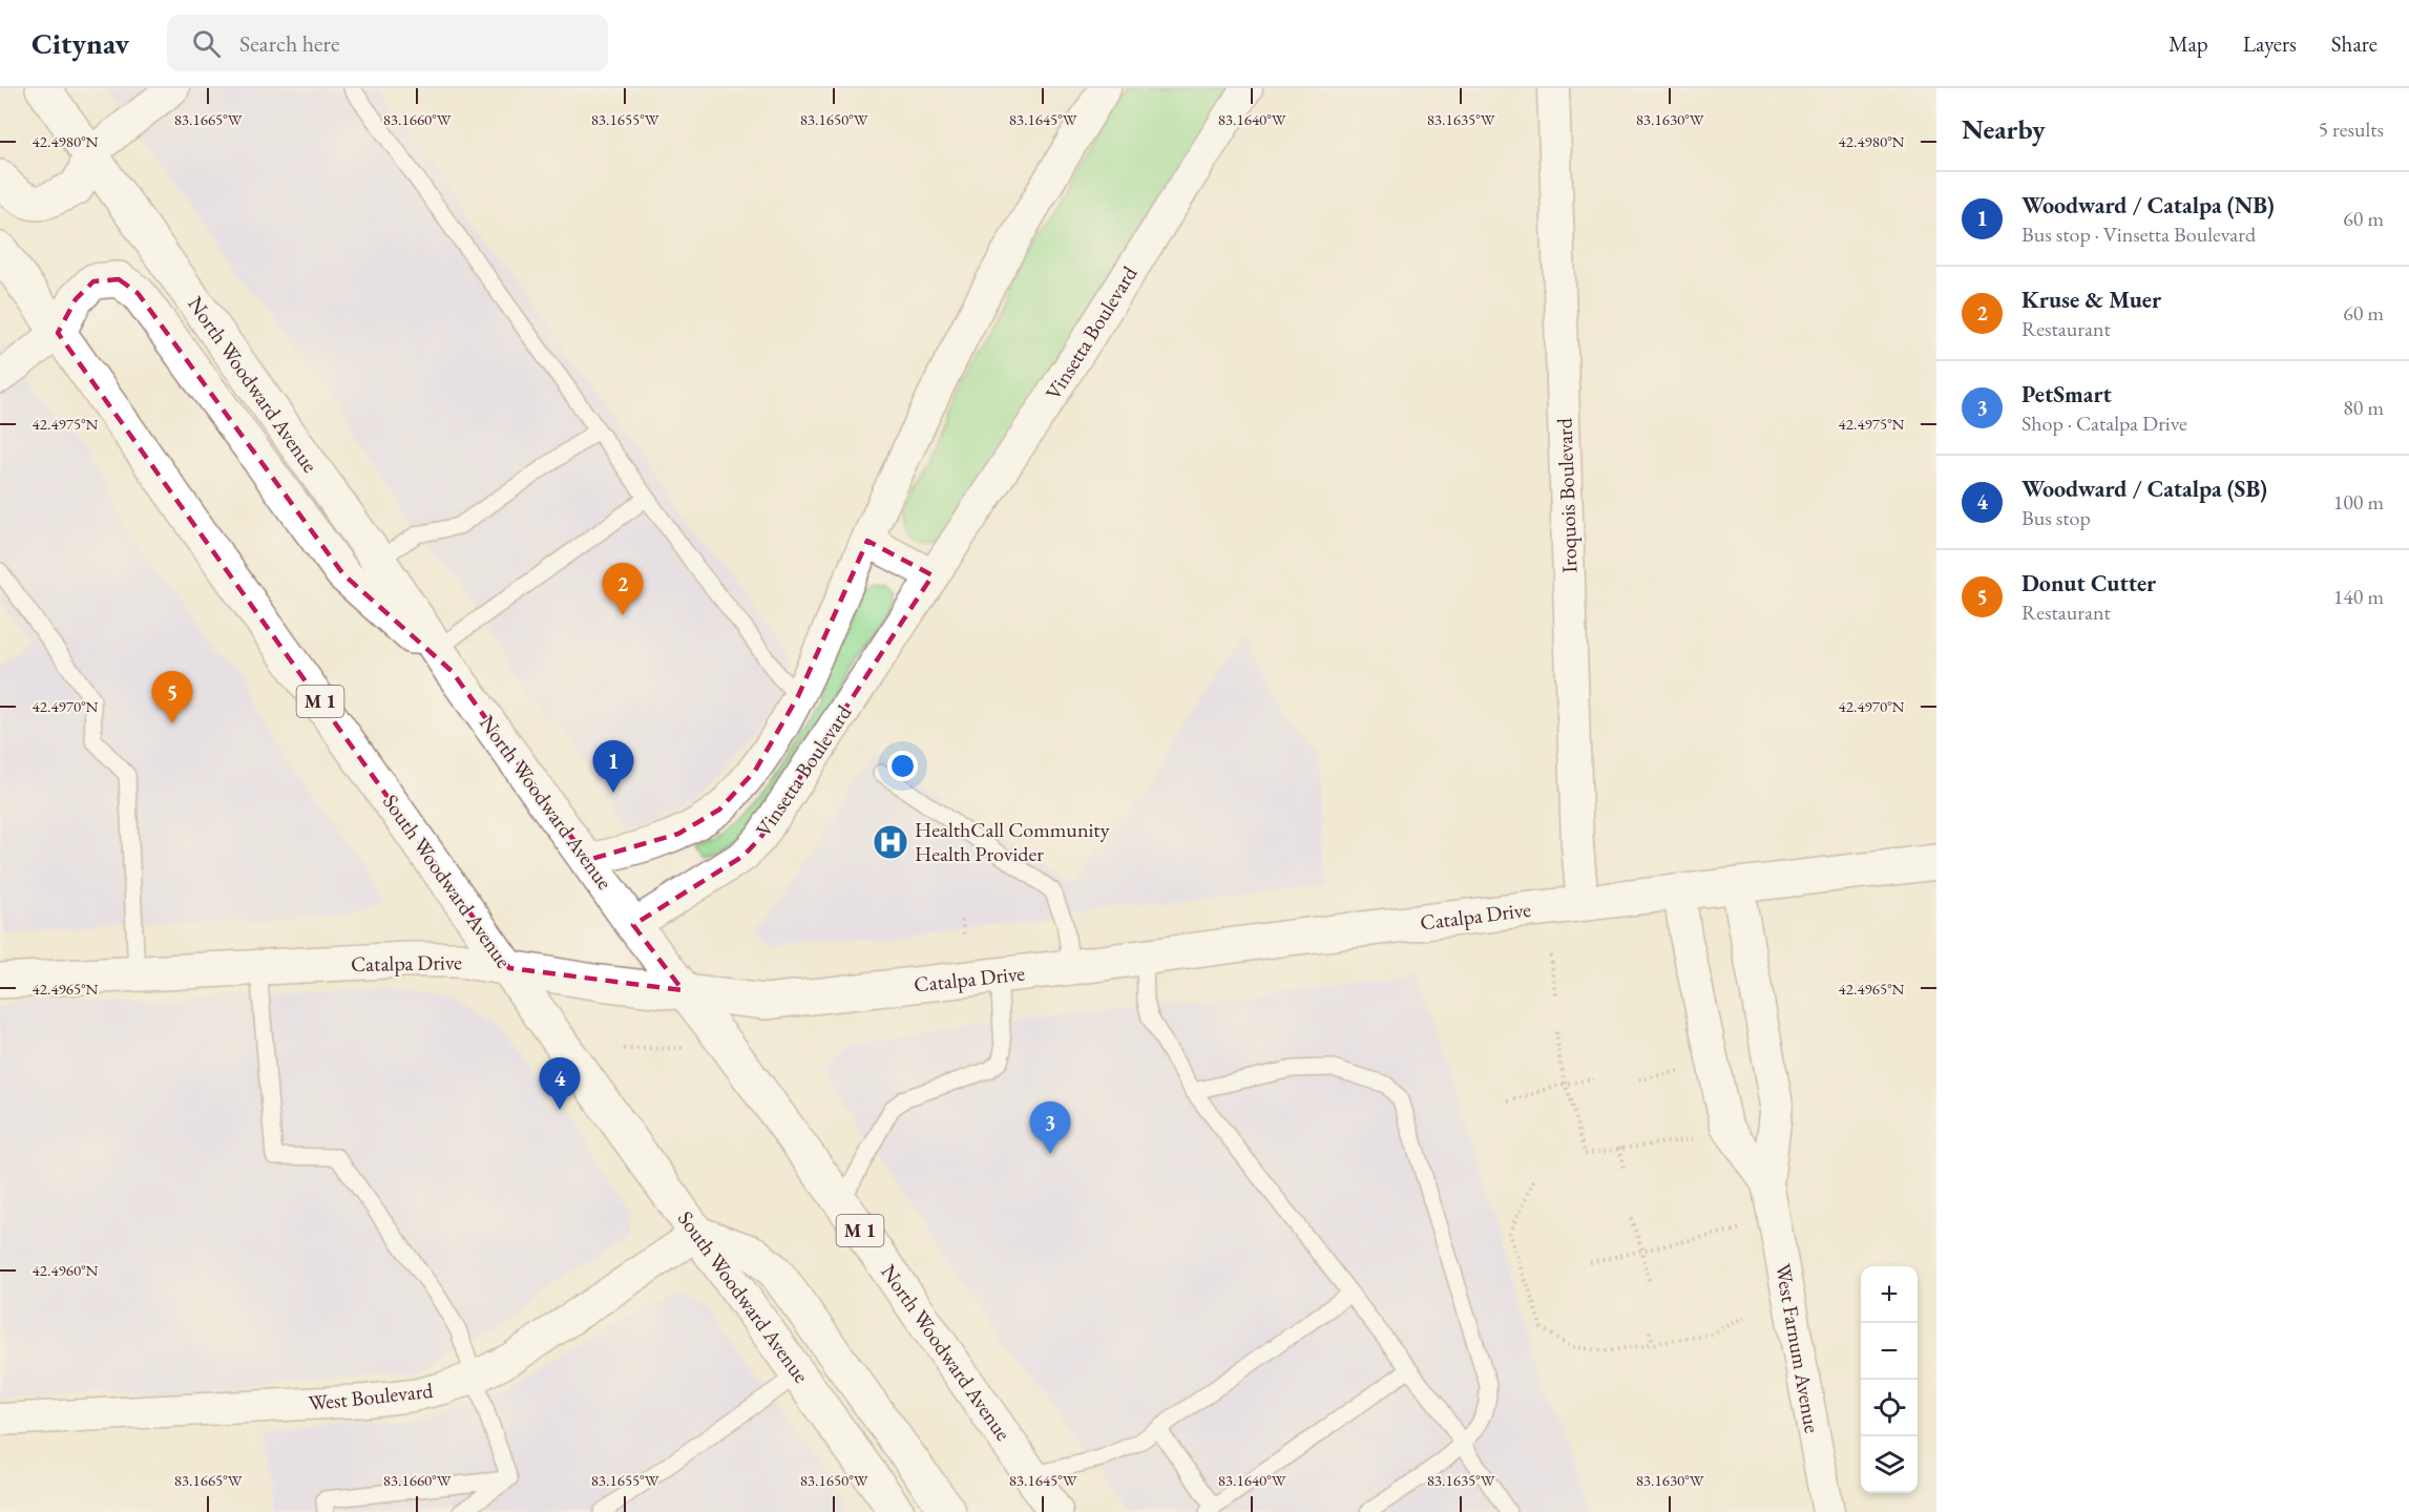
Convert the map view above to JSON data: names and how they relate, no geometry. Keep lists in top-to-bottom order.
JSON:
{
  "streets": {
    "main road": [
      "North Woodward Avenue",
      "M 1",
      "South Woodward Avenue",
      "Catalpa Drive"
    ],
    "street": [
      "Vinsetta Boulevard",
      "Iroquois Boulevard",
      "West Farnum Avenue",
      "West Boulevard"
    ]
  },
  "crossings": [
    ["Vinsetta Boulevard", "North Woodward Avenue"],
    ["North Woodward Avenue", "Catalpa Drive"],
    ["Iroquois Boulevard", "Catalpa Drive"],
    ["South Woodward Avenue", "Catalpa Drive"],
    ["South Woodward Avenue", "West Boulevard"],
    ["Catalpa Drive", "West Farnum Avenue"]
  ],
  "places": {
    "hospital": ["HealthCall Community Health Provider"]
  },
  "page": {
    "header": "Citynav",
    "search": "Search here",
    "nav": ["Map", "Layers", "Share"],
    "heading": ["Nearby", "5 results"],
    "list": [
      {
        "mark": "1",
        "name": "Woodward / Catalpa (NB)",
        "note": "Bus stop · Vinsetta Boulevard",
        "value": "60 m"
      },
      {
        "mark": "2",
        "name": "Kruse & Muer",
        "note": "Restaurant",
        "value": "60 m"
      },
      {
        "mark": "3",
        "name": "PetSmart",
        "note": "Shop · Catalpa Drive",
        "value": "80 m"
      },
      {
        "mark": "4",
        "name": "Woodward / Catalpa (SB)",
        "note": "Bus stop",
        "value": "100 m"
      },
      {
        "mark": "5",
        "name": "Donut Cutter",
        "note": "Restaurant",
        "value": "140 m"
      }
    ],
    "pins": [
      "2",
      "5",
      "1",
      "4",
      "3"
    ],
    "map_buttons": ["+", "−"]
  },
  "coordinates": [
    "83.1665°W",
    "83.1660°W",
    "83.1655°W",
    "83.1650°W",
    "83.1645°W",
    "83.1640°W",
    "83.1635°W",
    "83.1630°W",
    "42.4980°N",
    "42.4975°N",
    "42.4970°N",
    "42.4965°N",
    "42.4960°N"
  ]
}
